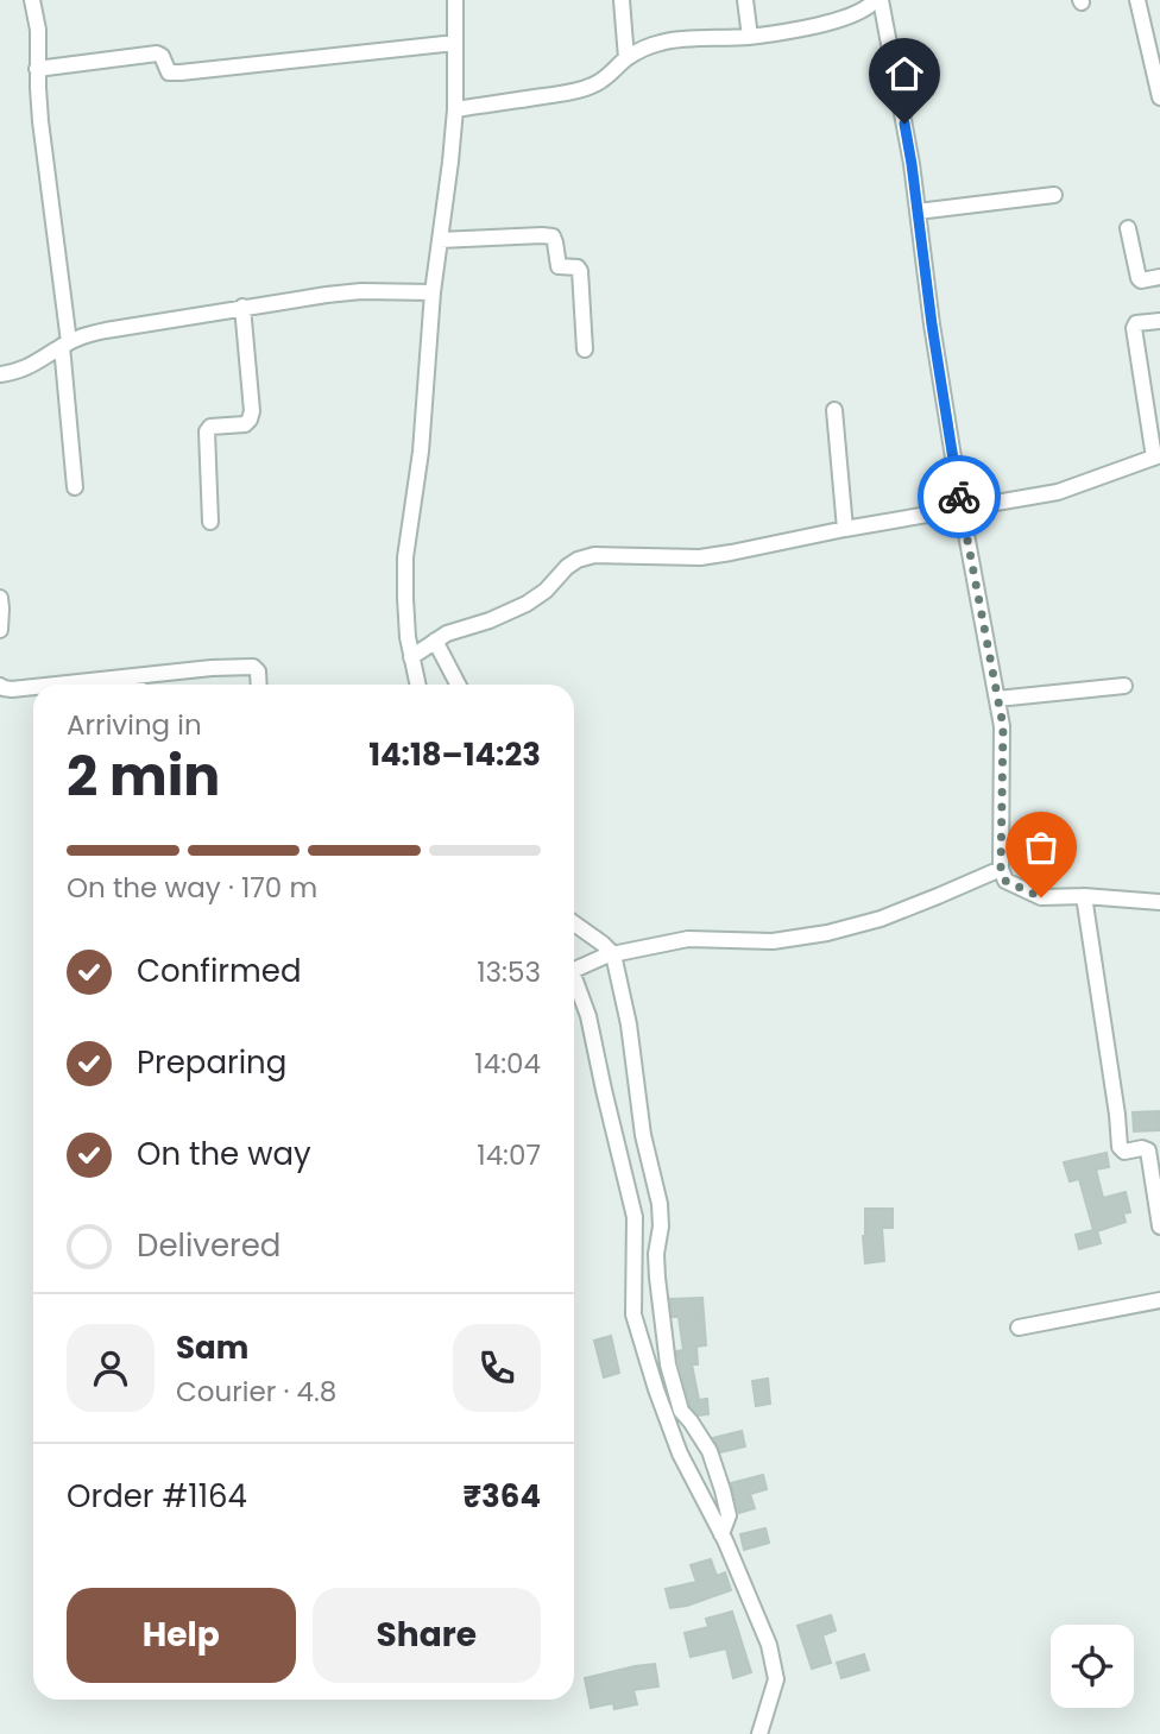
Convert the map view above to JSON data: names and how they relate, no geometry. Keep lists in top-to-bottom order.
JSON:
{
  "page": {
    "heading": ["2 min", "Arriving in", "14:18–14:23"],
    "panel": [
      "Sam",
      "Courier · 4.8",
      "Order #1164",
      "₹364"
    ],
    "bar": "On the way · 170 m",
    "list": [
      ["Confirmed", "13:53"],
      ["Preparing", "14:04"],
      ["On the way", "14:07"],
      "Delivered"
    ],
    "buttons": ["Help", "Share"]
  }
}
